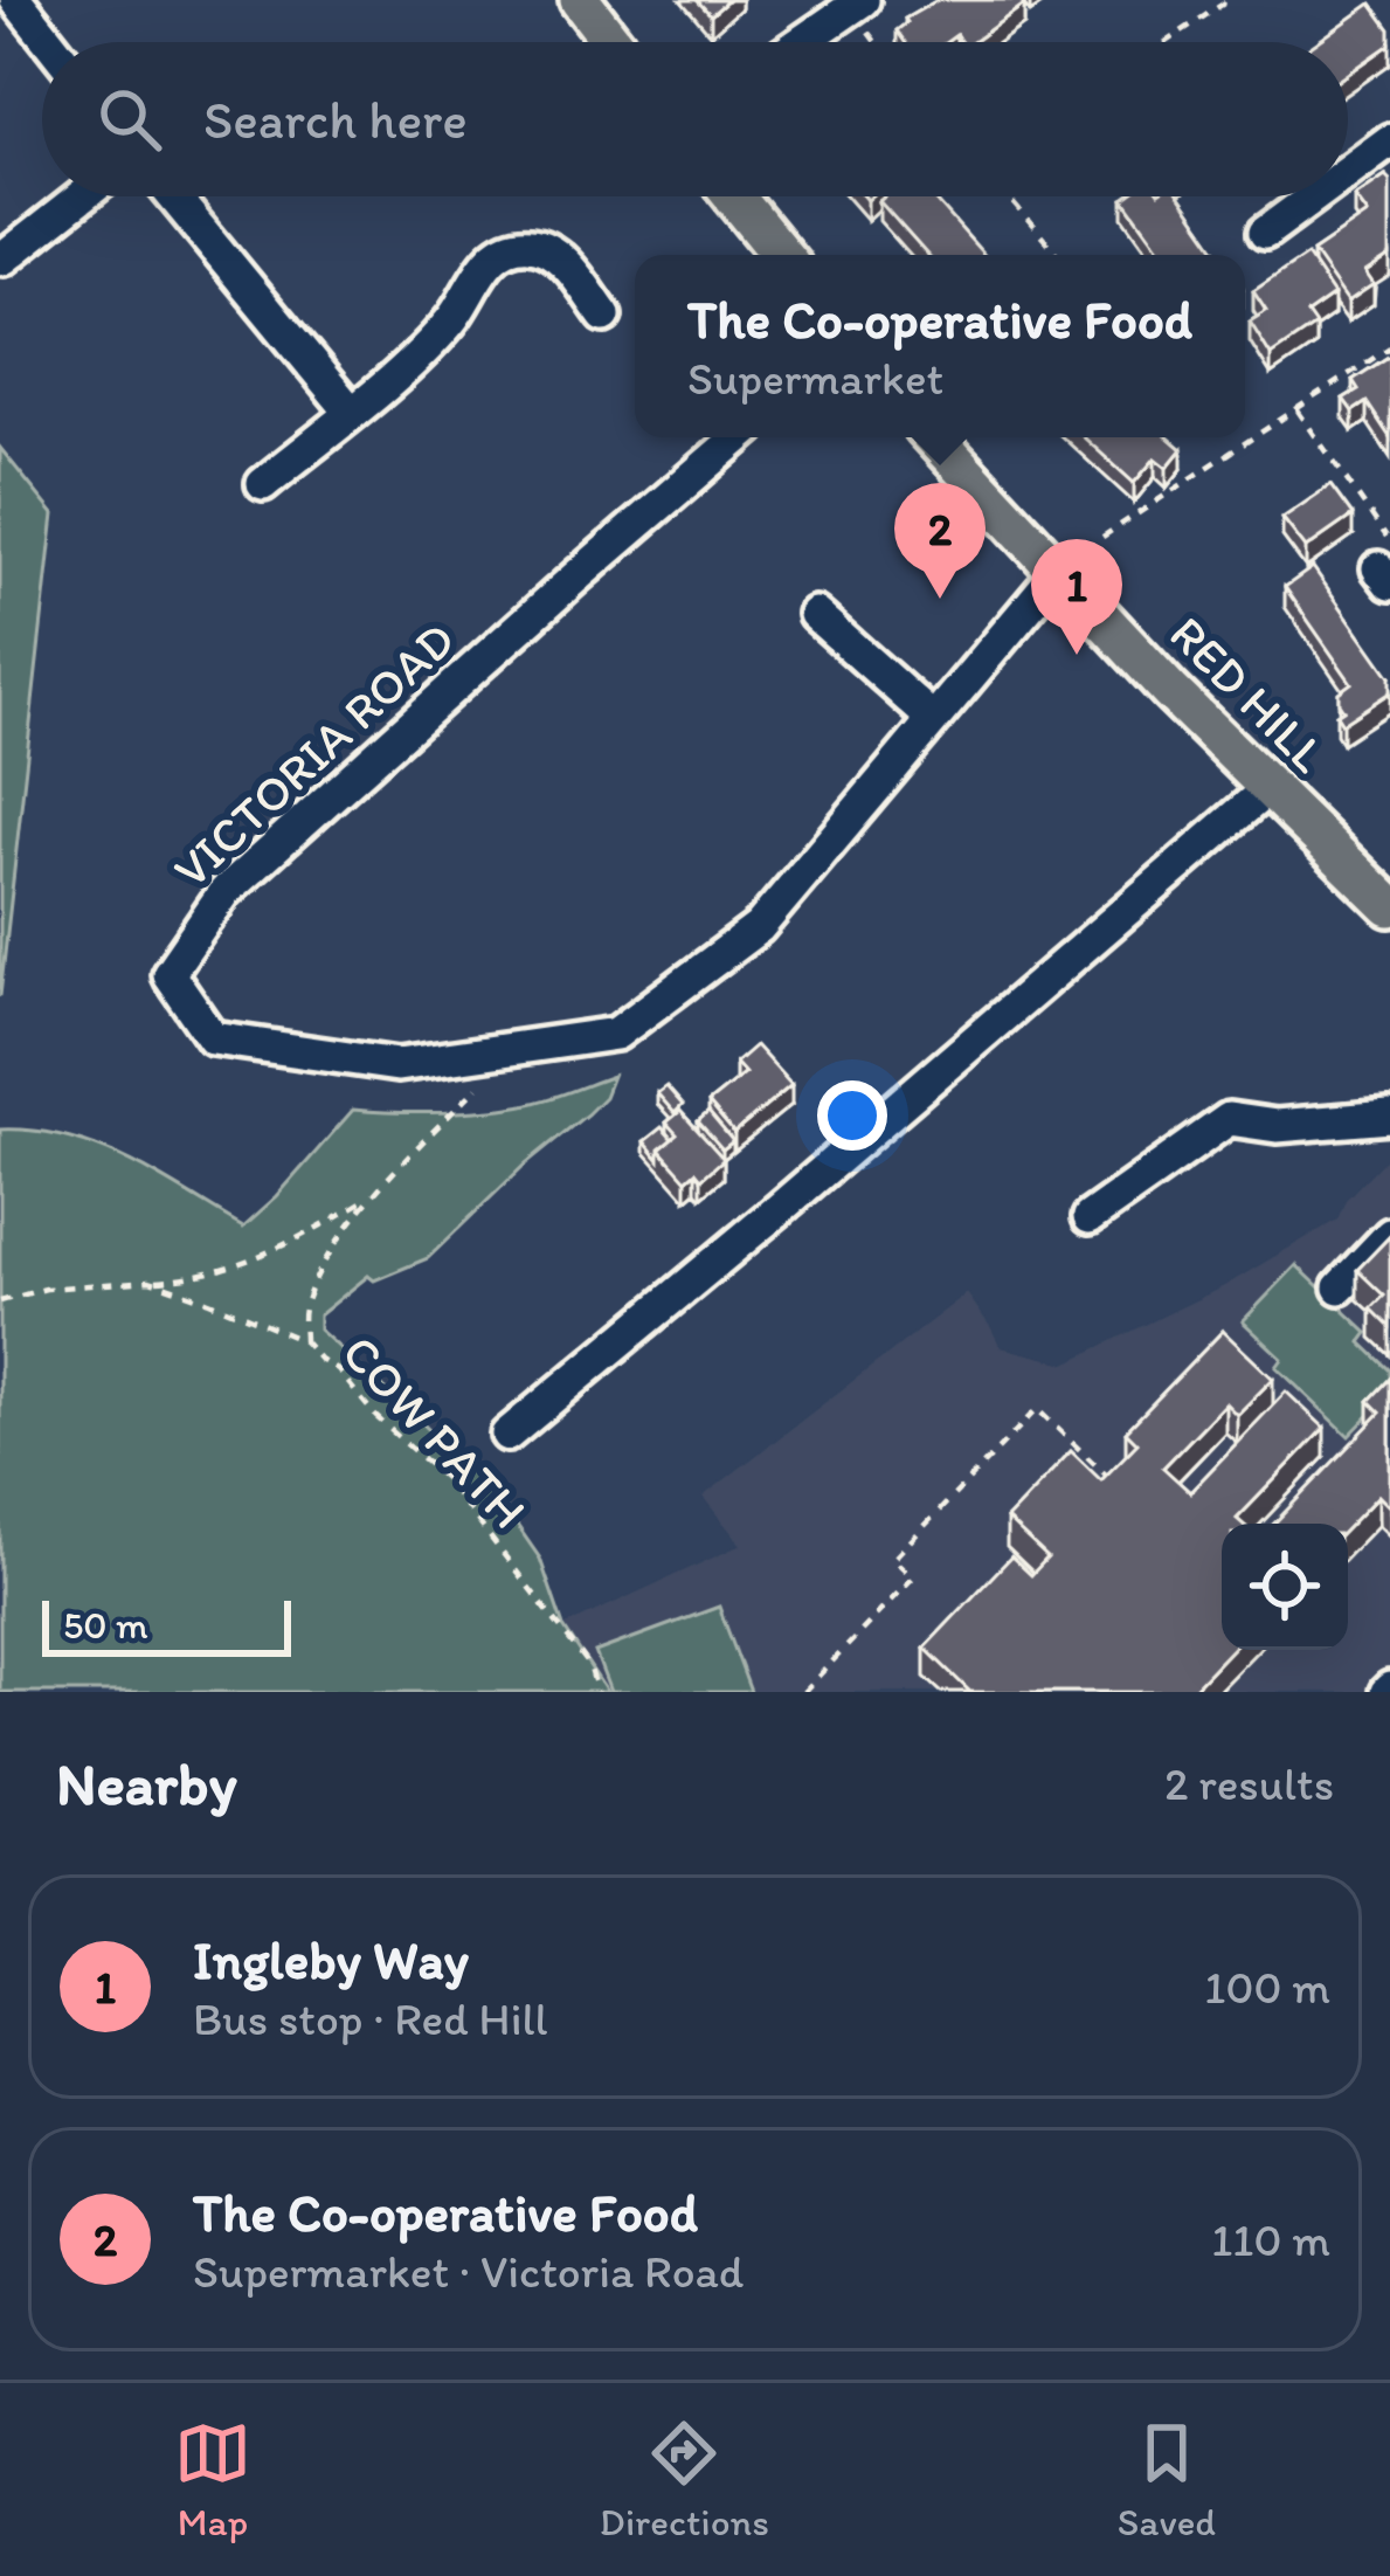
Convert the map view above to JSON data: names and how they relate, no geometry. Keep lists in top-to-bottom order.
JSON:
{
  "streets": {
    "main road": ["RED HILL"],
    "street": ["VICTORIA ROAD"],
    "path": ["COW PATH"]
  },
  "crossings": [
    ["RED HILL", "VICTORIA ROAD"]
  ],
  "scale_bar": "50 m",
  "page": {
    "search": "Search here",
    "popup": ["The Co-operative Food", "Supermarket"],
    "pins": ["2", "1"],
    "scale": "50 m",
    "heading": ["Nearby", "2 results"],
    "list": [
      {
        "mark": "1",
        "name": "Ingleby Way",
        "note": "Bus stop · Red Hill",
        "value": "100 m"
      },
      {
        "mark": "2",
        "name": "The Co-operative Food",
        "note": "Supermarket · Victoria Road",
        "value": "110 m"
      }
    ],
    "nav": ["Map", "Directions", "Saved"]
  }
}
